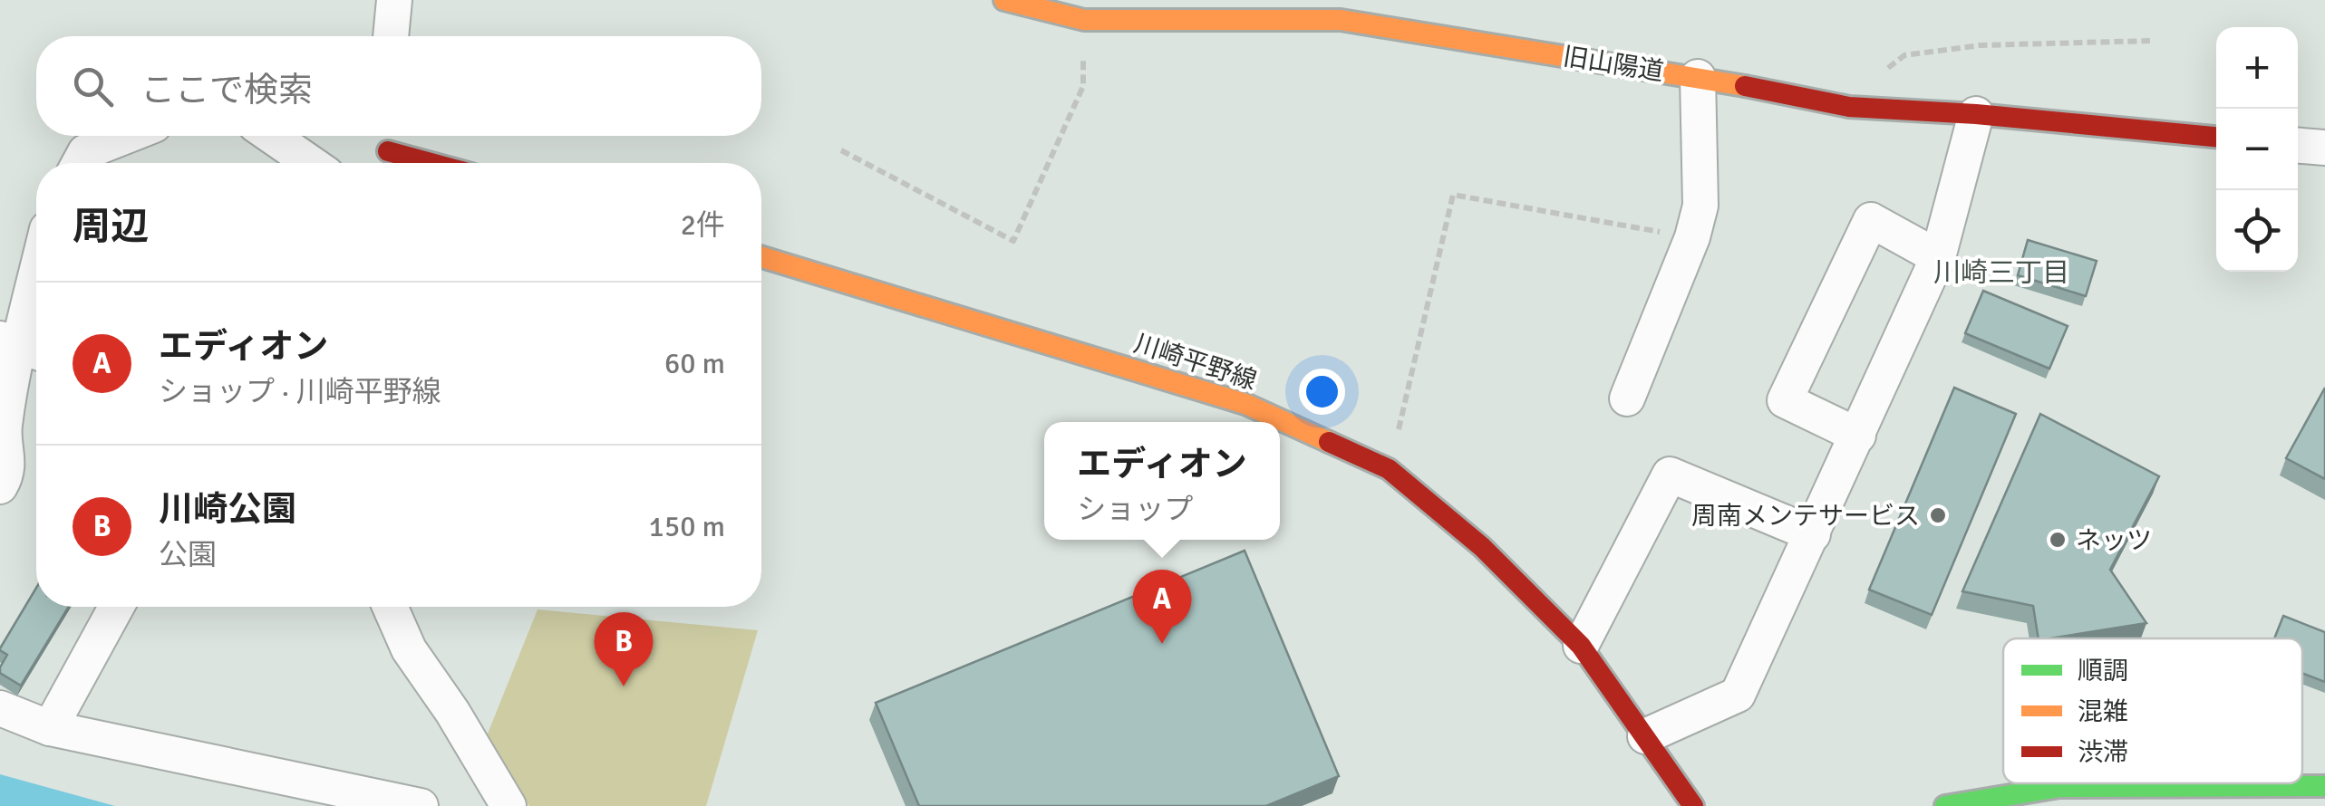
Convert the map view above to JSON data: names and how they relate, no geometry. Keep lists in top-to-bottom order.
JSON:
{
  "streets": {
    "street": ["旧山陽道", "川崎平野線"]
  },
  "districts": ["川崎三丁目"],
  "places": ["周南メンテサービス", "ネッツ"],
  "legend": ["順調", "混雑", "渋滞"],
  "page": {
    "map_buttons": ["+", "−"],
    "search": "ここで検索",
    "heading": ["周辺", "2件"],
    "list": [
      {
        "mark": "A",
        "name": "エディオン",
        "note": "ショップ · 川崎平野線",
        "value": "60 m"
      },
      {
        "mark": "B",
        "name": "川崎公園",
        "note": "公園",
        "value": "150 m"
      }
    ],
    "popup": ["エディオン", "ショップ"],
    "pins": ["A", "B"]
  }
}
